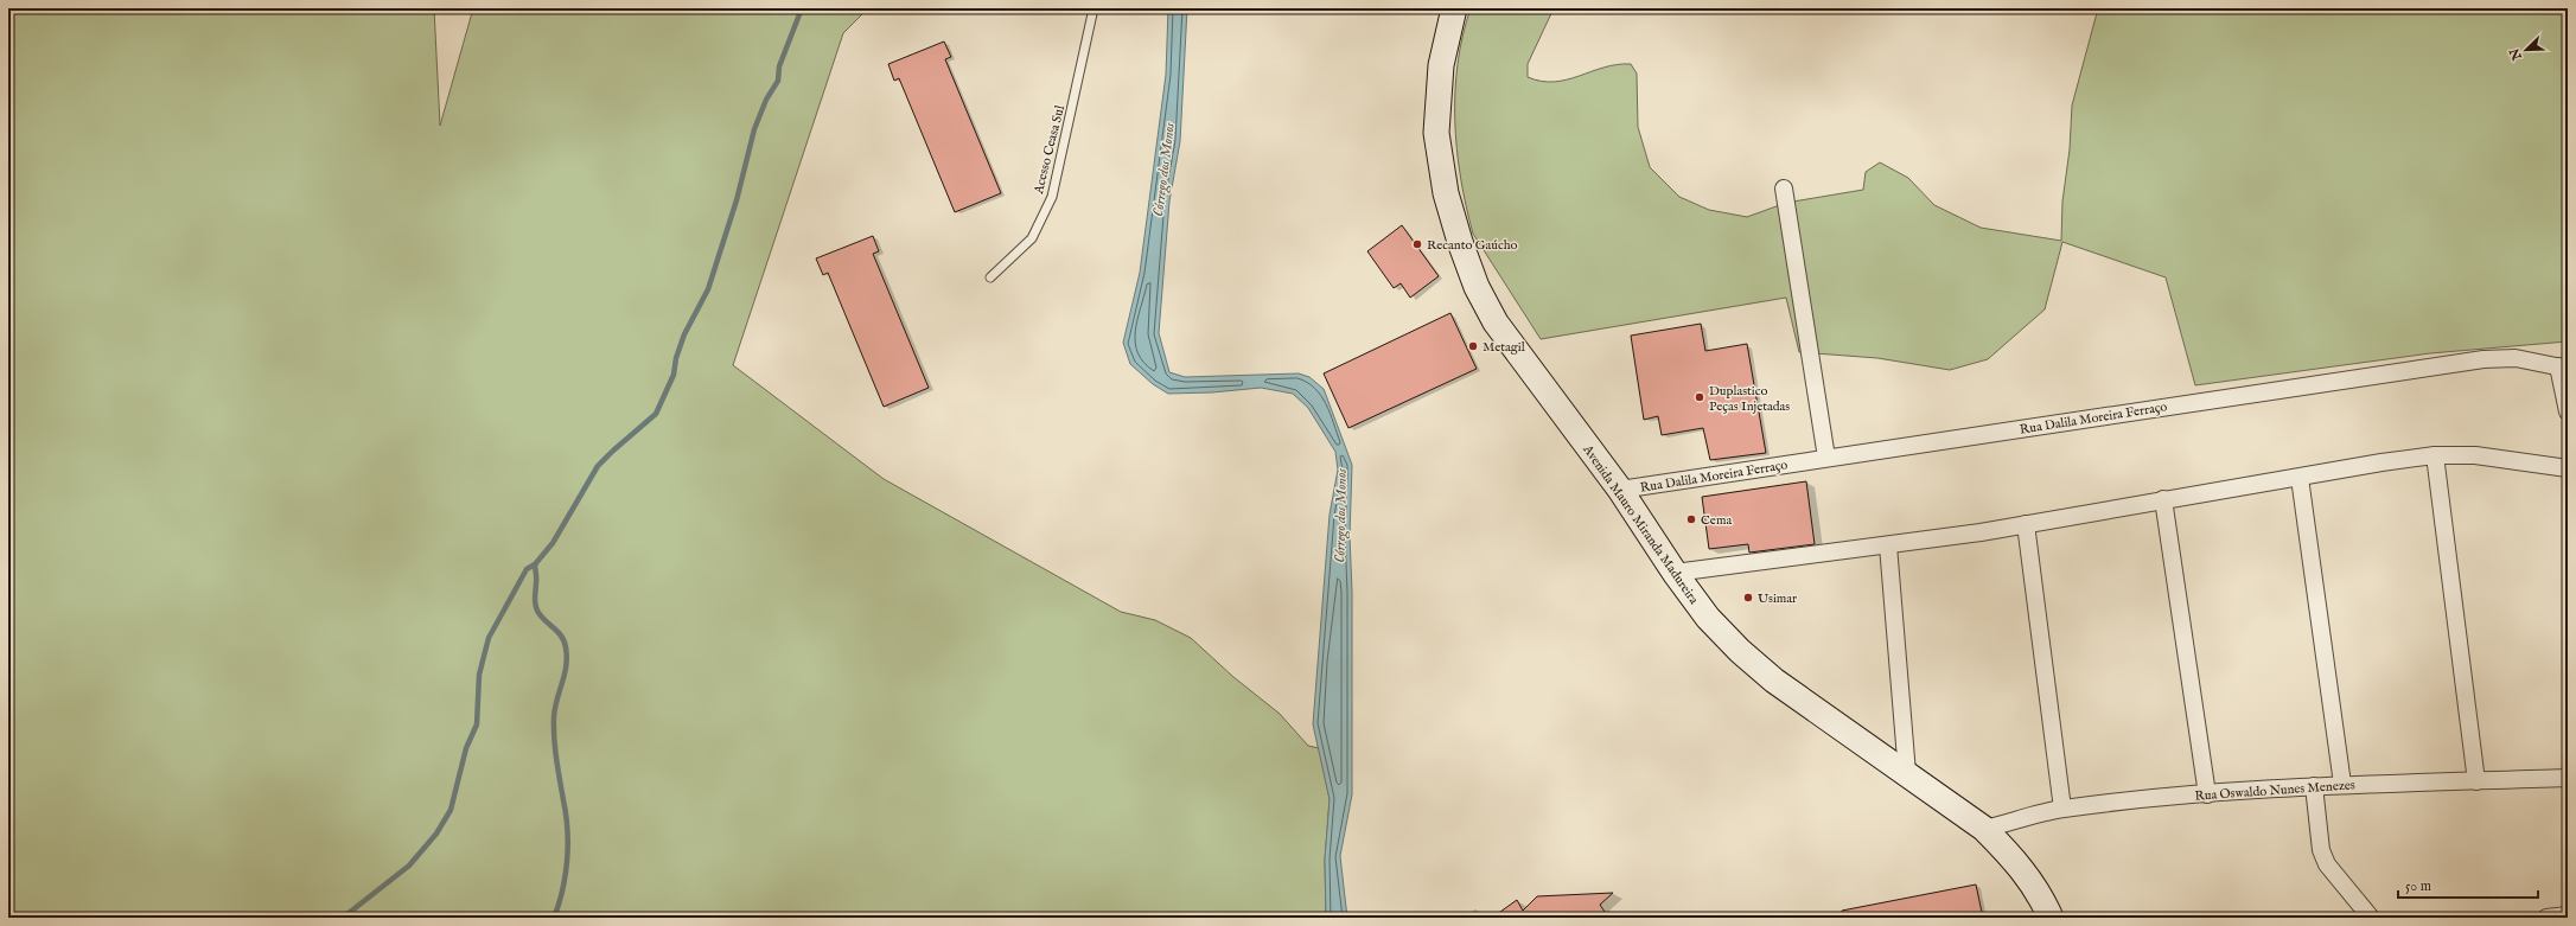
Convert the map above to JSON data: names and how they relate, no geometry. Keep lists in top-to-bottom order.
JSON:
{
  "streets": {
    "main road": ["Avenida Mauro Miranda Madureira"],
    "street": ["Rua Dalila Moreira Ferraço", "Rua Oswaldo Nunes Menezes"],
    "lane": ["Acesso Ceasa Sul"]
  },
  "crossings": [
    ["Rua Dalila Moreira Ferraço", "Avenida Mauro Miranda Madureira"],
    ["Avenida Mauro Miranda Madureira", "Rua Oswaldo Nunes Menezes"]
  ],
  "water": ["Córrego dos Monos"],
  "places": [
    "Recanto Gaúcho",
    "Metagil",
    "Duplastico Peças Injetadas",
    "Cema",
    "Usimar"
  ],
  "scale_bar": "50 m",
  "north": "bottom left"
}
